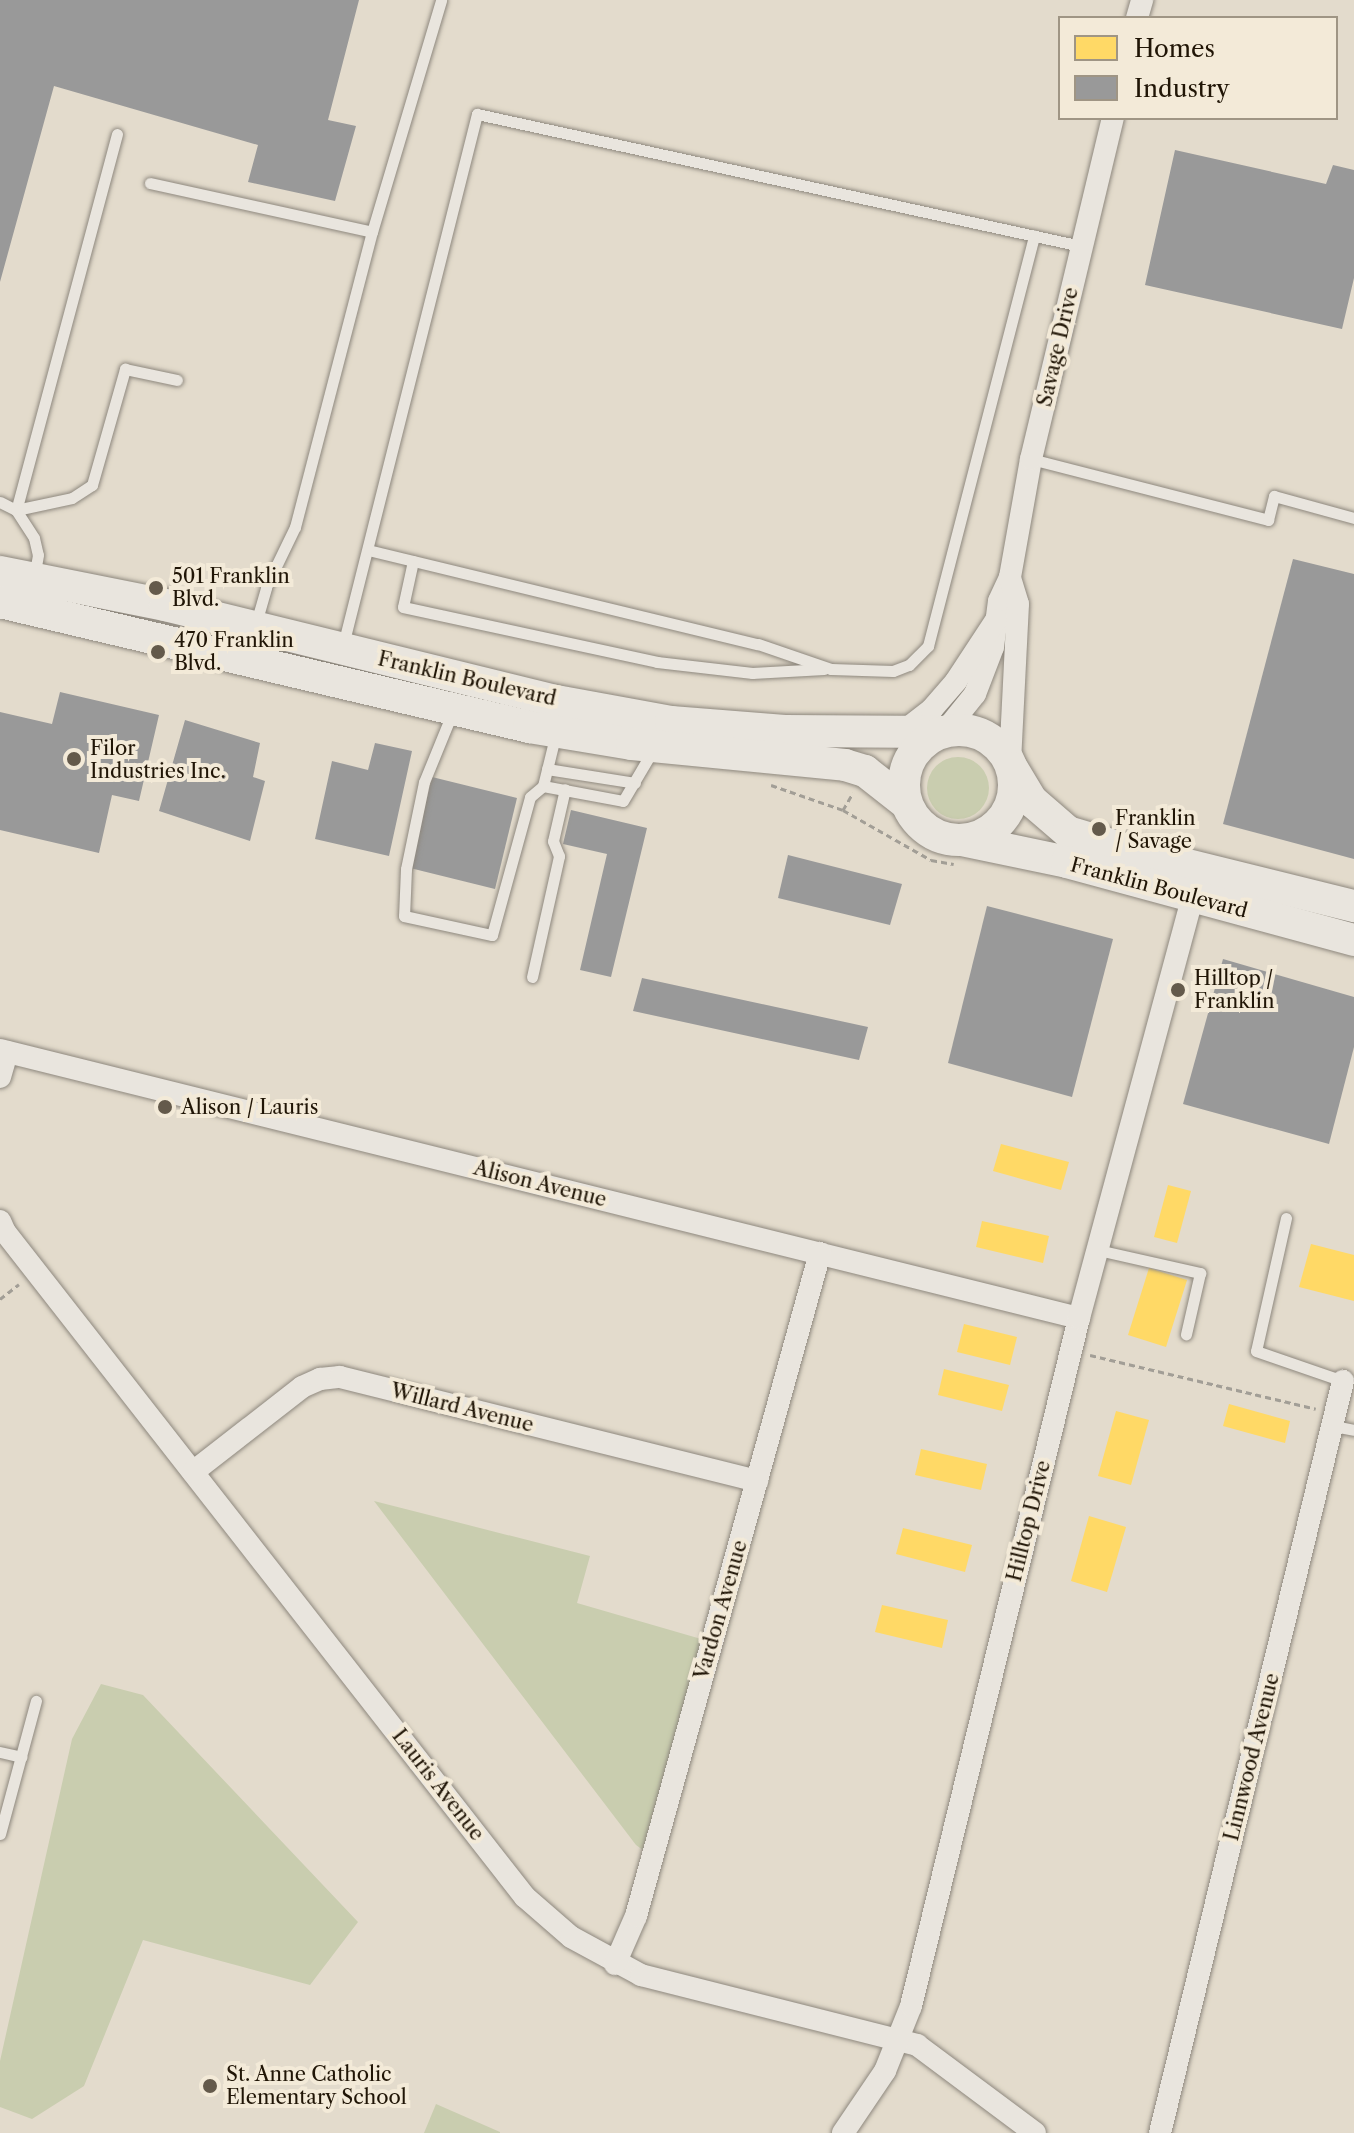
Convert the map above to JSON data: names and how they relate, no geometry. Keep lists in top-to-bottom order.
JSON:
{
  "streets": {
    "main road": ["Franklin Boulevard"],
    "street": [
      "Savage Drive",
      "Alison Avenue",
      "Willard Avenue",
      "Hilltop Drive",
      "Vardon Avenue",
      "Linnwood Avenue",
      "Lauris Avenue"
    ]
  },
  "crossings": [
    ["Savage Drive", "Franklin Boulevard"],
    ["Franklin Boulevard", "Hilltop Drive"],
    ["Alison Avenue", "Hilltop Drive"],
    ["Alison Avenue", "Vardon Avenue"],
    ["Willard Avenue", "Vardon Avenue"],
    ["Willard Avenue", "Lauris Avenue"],
    ["Hilltop Drive", "Lauris Avenue"],
    ["Vardon Avenue", "Lauris Avenue"]
  ],
  "places": [
    "501 Franklin Blvd.",
    "470 Franklin Blvd.",
    "Filor Industries Inc.",
    "Franklin / Savage",
    "Hilltop / Franklin",
    "Alison / Lauris",
    "St. Anne Catholic Elementary School"
  ],
  "legend": ["Homes", "Industry"]
}
